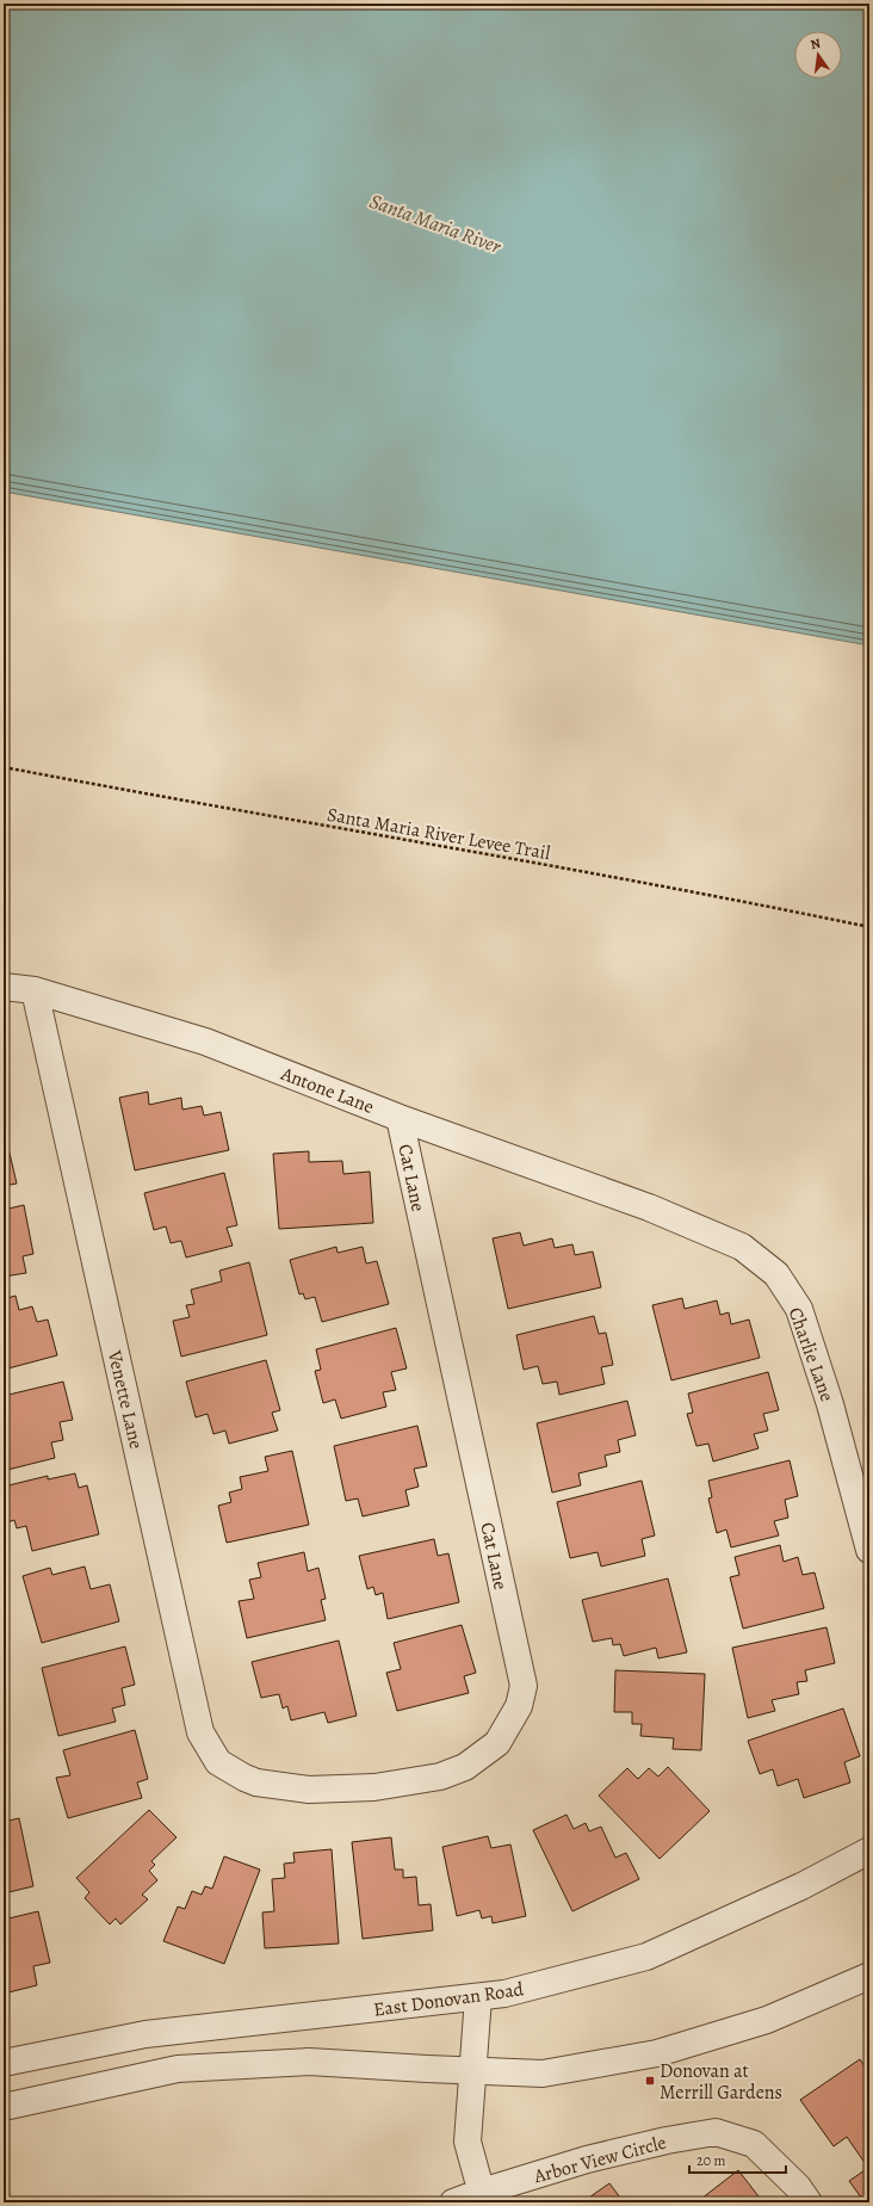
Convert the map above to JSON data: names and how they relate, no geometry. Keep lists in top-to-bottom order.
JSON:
{
  "streets": {
    "street": [
      "Antone Lane",
      "Cat Lane",
      "Charlie Lane",
      "Venette Lane",
      "East Donovan Road",
      "Arbor View Circle"
    ],
    "path": ["Santa Maria River Levee Trail"]
  },
  "crossings": [
    ["Antone Lane", "Cat Lane"],
    ["Antone Lane", "Charlie Lane"],
    ["Antone Lane", "Venette Lane"],
    ["Cat Lane", "Venette Lane"]
  ],
  "water": ["Santa Maria River"],
  "places": {
    "transit": ["Donovan at Merrill Gardens"]
  },
  "scale_bar": "20 m",
  "north": "top"
}
